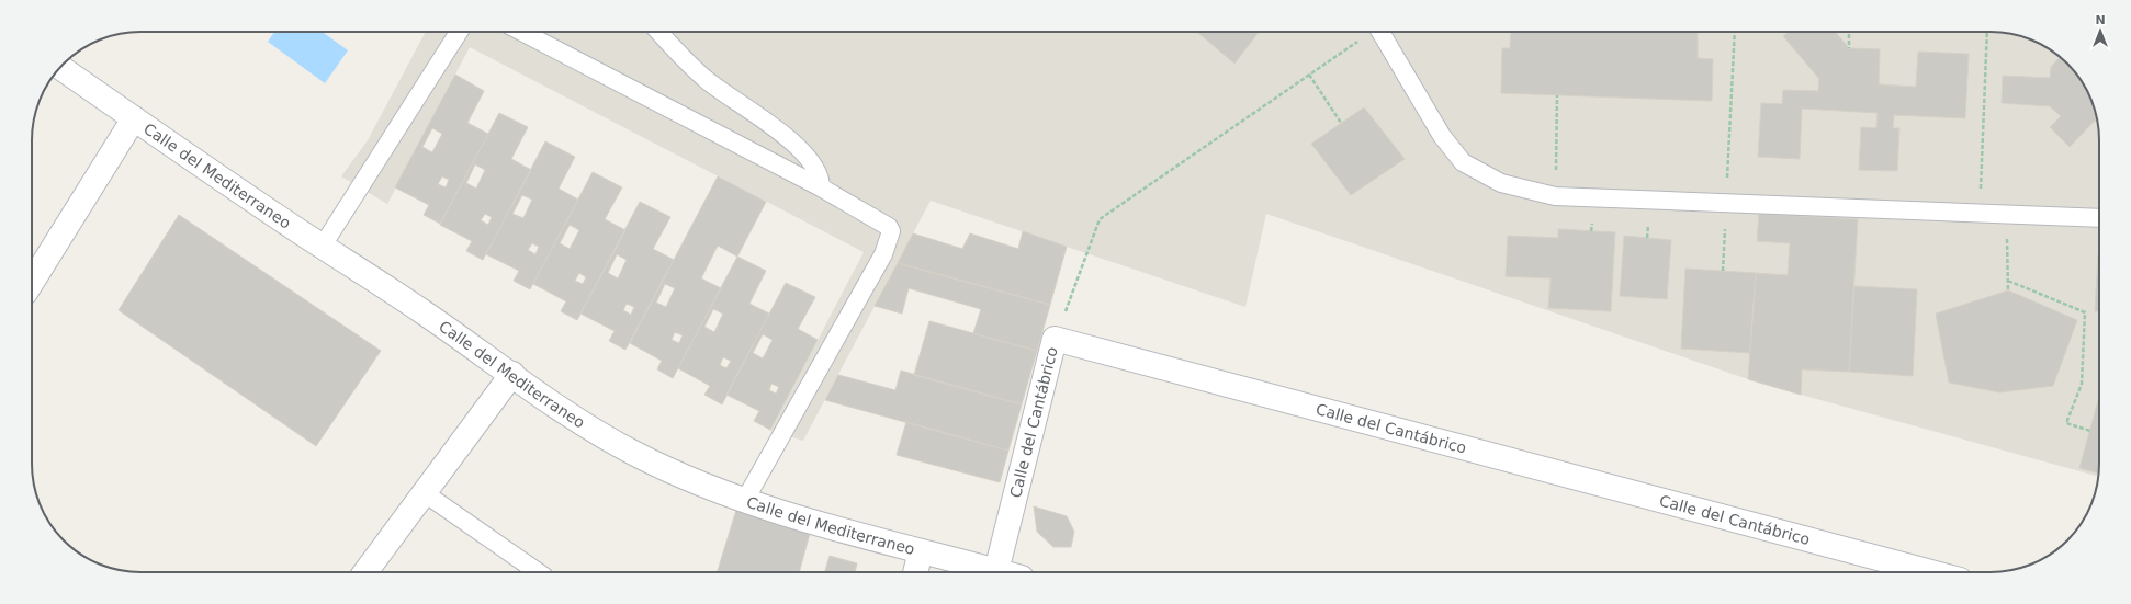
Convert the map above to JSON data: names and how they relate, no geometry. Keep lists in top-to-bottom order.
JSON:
{
  "streets": {
    "street": ["Calle del Mediterraneo", "Calle del Cantábrico"]
  },
  "crossings": [
    ["Calle del Mediterraneo", "Calle del Cantábrico"]
  ],
  "north": "top"
}
